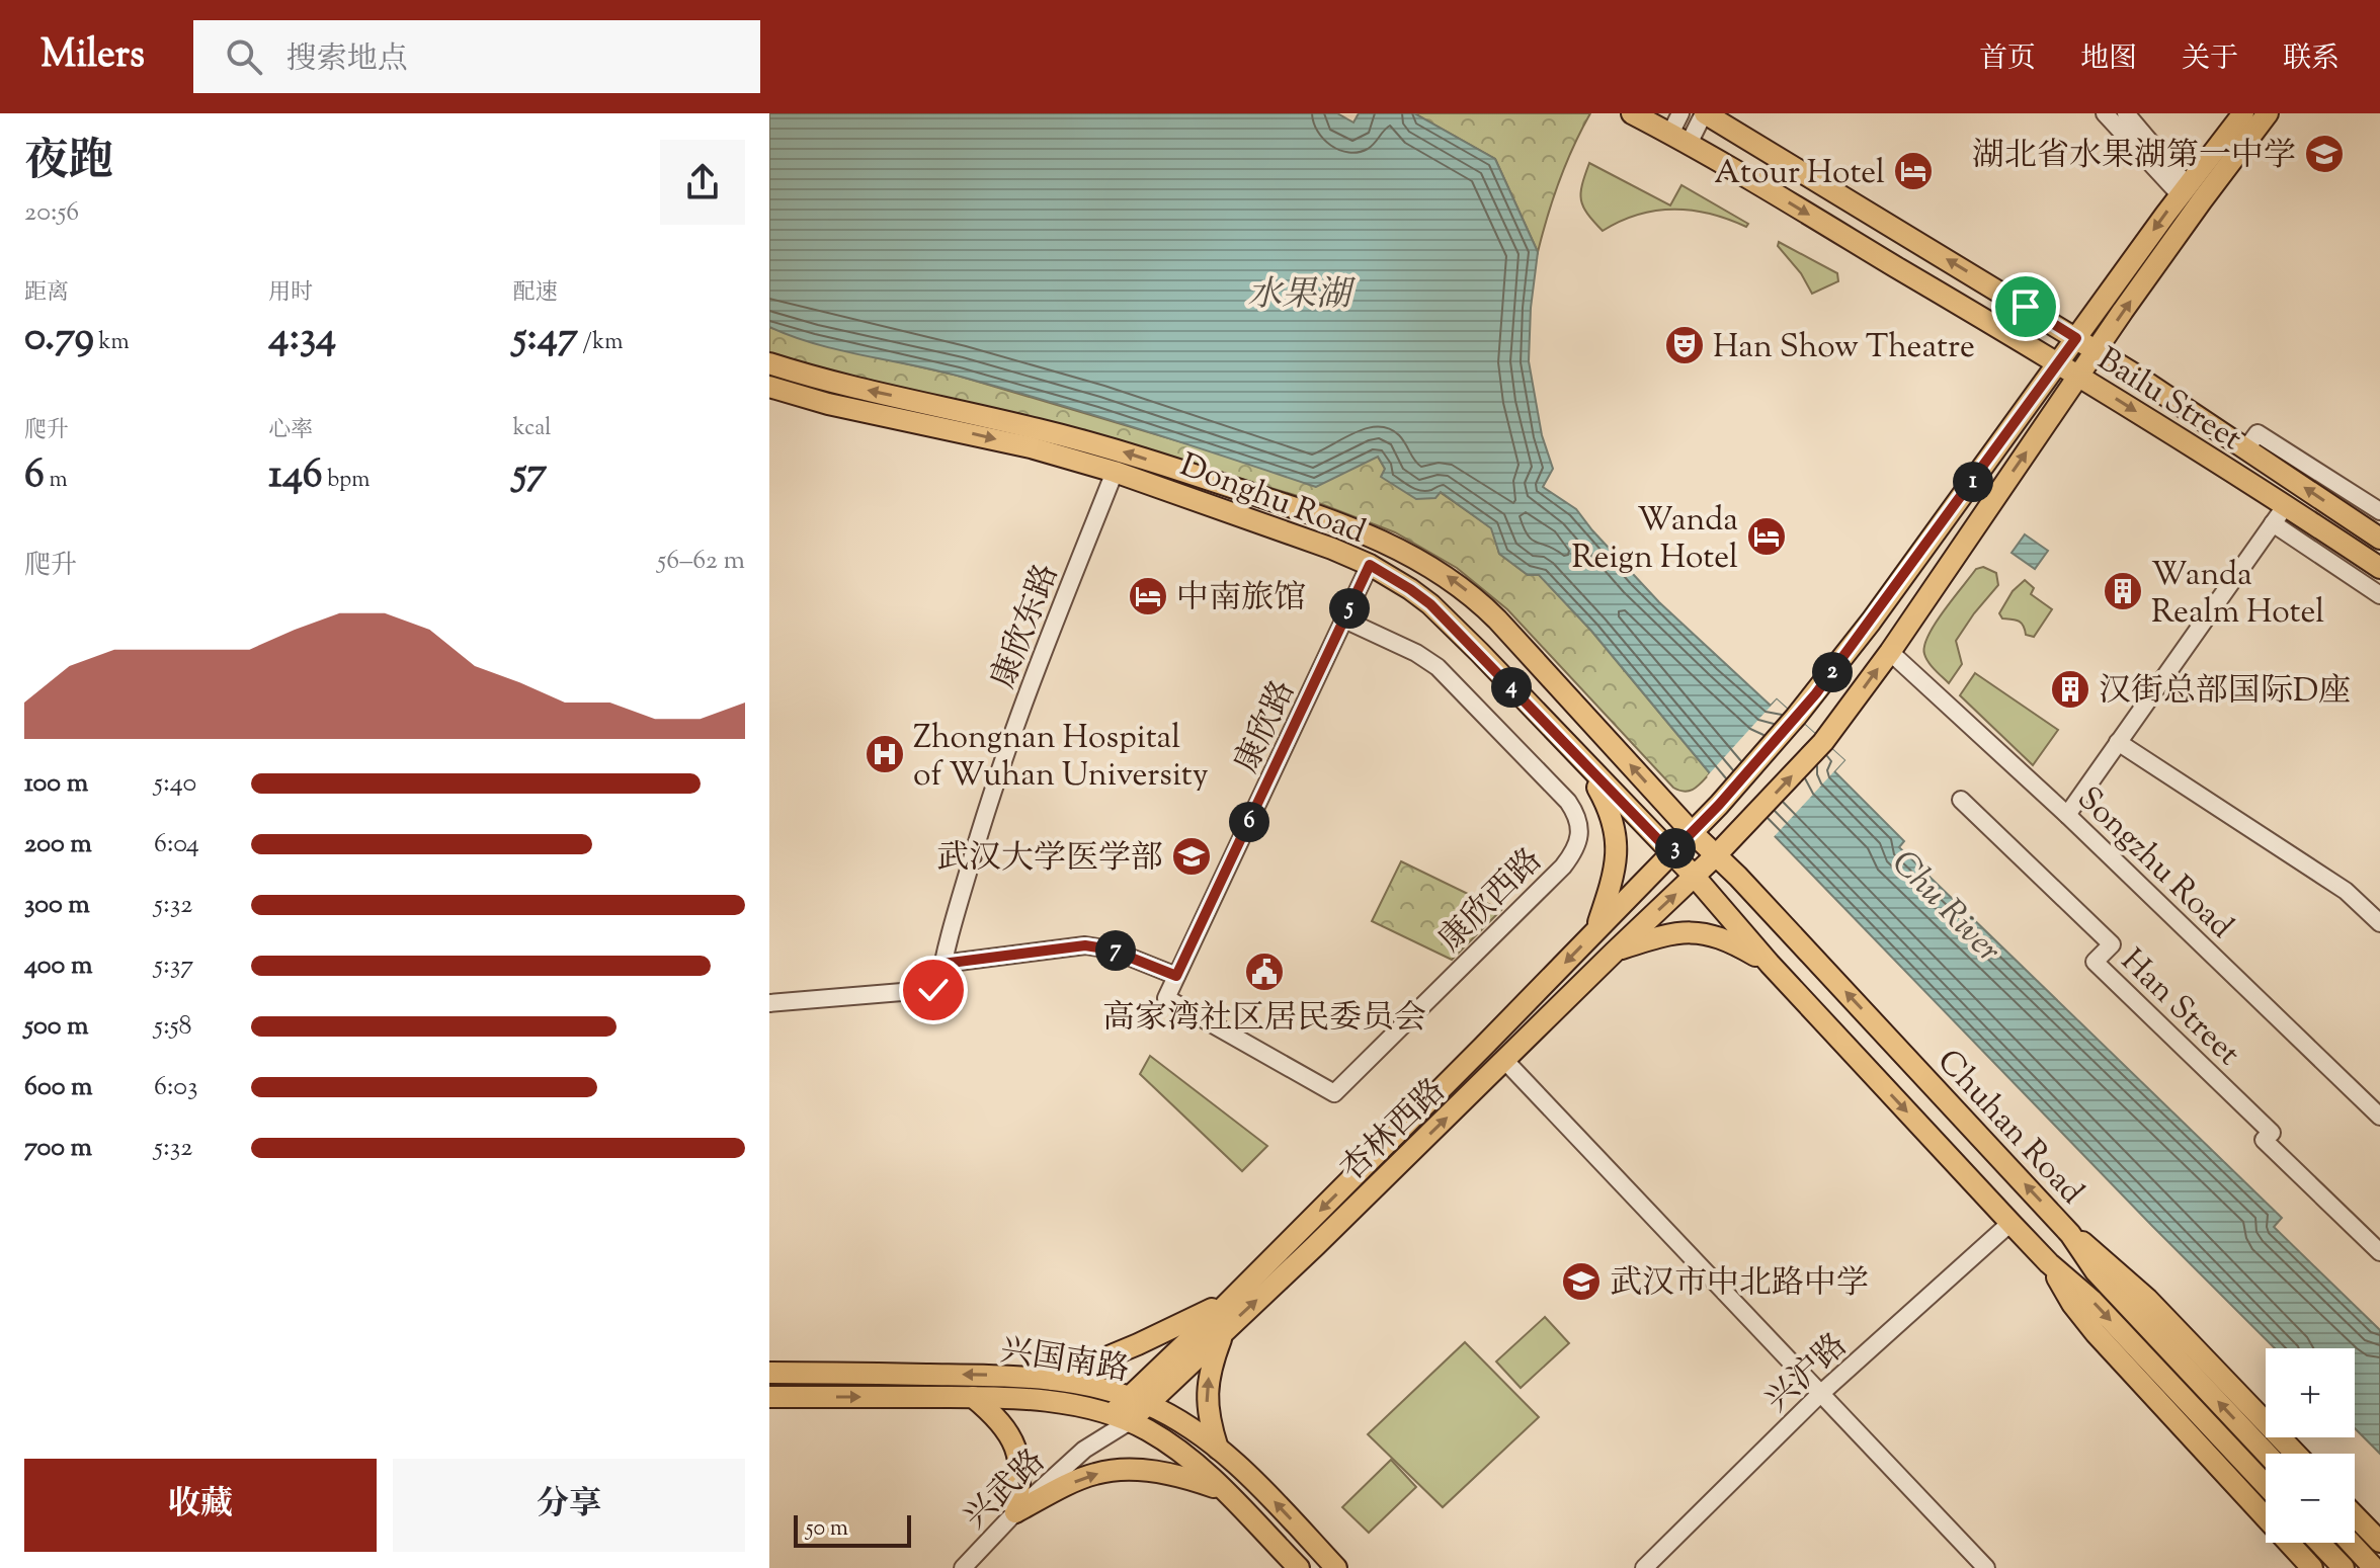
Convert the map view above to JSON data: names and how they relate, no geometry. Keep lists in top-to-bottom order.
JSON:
{
  "streets": {
    "main road": [
      "Bailu Street",
      "Donghu Road",
      "Chuhan Road",
      "杏林西路",
      "兴国南路"
    ],
    "street": [
      "康欣东路",
      "康欣路",
      "Songzhu Road",
      "康欣西路",
      "Han Street",
      "兴沪路",
      "兴武路"
    ]
  },
  "crossings": [
    ["Donghu Road", "康欣东路"],
    ["Donghu Road", "康欣路"],
    ["Donghu Road", "Chuhan Road"],
    ["Donghu Road", "杏林西路"],
    ["康欣路", "康欣西路"],
    ["Chuhan Road", "杏林西路"],
    ["Chuhan Road", "兴沪路"],
    ["杏林西路", "兴国南路"],
    ["杏林西路", "兴武路"],
    ["兴国南路", "兴武路"]
  ],
  "water": ["水果湖", "Chu River"],
  "places": {
    "school or university": ["湖北省水果湖第一中学", "武汉大学医学部", "武汉市中北路中学"],
    "hotel": ["Atour Hotel", "Wanda Reign Hotel", "中南旅馆"],
    "theatre": ["Han Show Theatre"],
    "building": ["Wanda Realm Hotel", "汉街总部国际D座"],
    "hospital": ["Zhongnan Hospital of Wuhan University"],
    "public building": ["高家湾社区居民委员会"]
  },
  "scale_bar": "50 m",
  "page": {
    "header": "Milers",
    "search": "搜索地点",
    "nav": [
      "首页",
      "地图",
      "关于",
      "联系"
    ],
    "heading": ["夜跑", "20:56"],
    "stats": [
      ["距离", "0.79 km"],
      ["用时", "4:34"],
      ["配速", "5:47 /km"],
      ["爬升", "6 m"],
      ["心率", "146 bpm"],
      ["kcal", "57"]
    ],
    "pins": [
      "1",
      "5",
      "2",
      "4",
      "6",
      "3",
      "7"
    ],
    "chart": ["爬升", "56–62 m"],
    "list": [
      {
        "name": "100 m",
        "note": "5:40"
      },
      {
        "name": "200 m",
        "note": "6:04"
      },
      {
        "name": "300 m",
        "note": "5:32"
      },
      {
        "name": "400 m",
        "note": "5:37"
      },
      {
        "name": "500 m",
        "note": "5:58"
      },
      {
        "name": "600 m",
        "note": "6:03"
      },
      {
        "name": "700 m",
        "note": "5:32"
      }
    ],
    "map_buttons": ["+", "−"],
    "buttons": ["收藏", "分享"],
    "scale": "50 m"
  }
}
